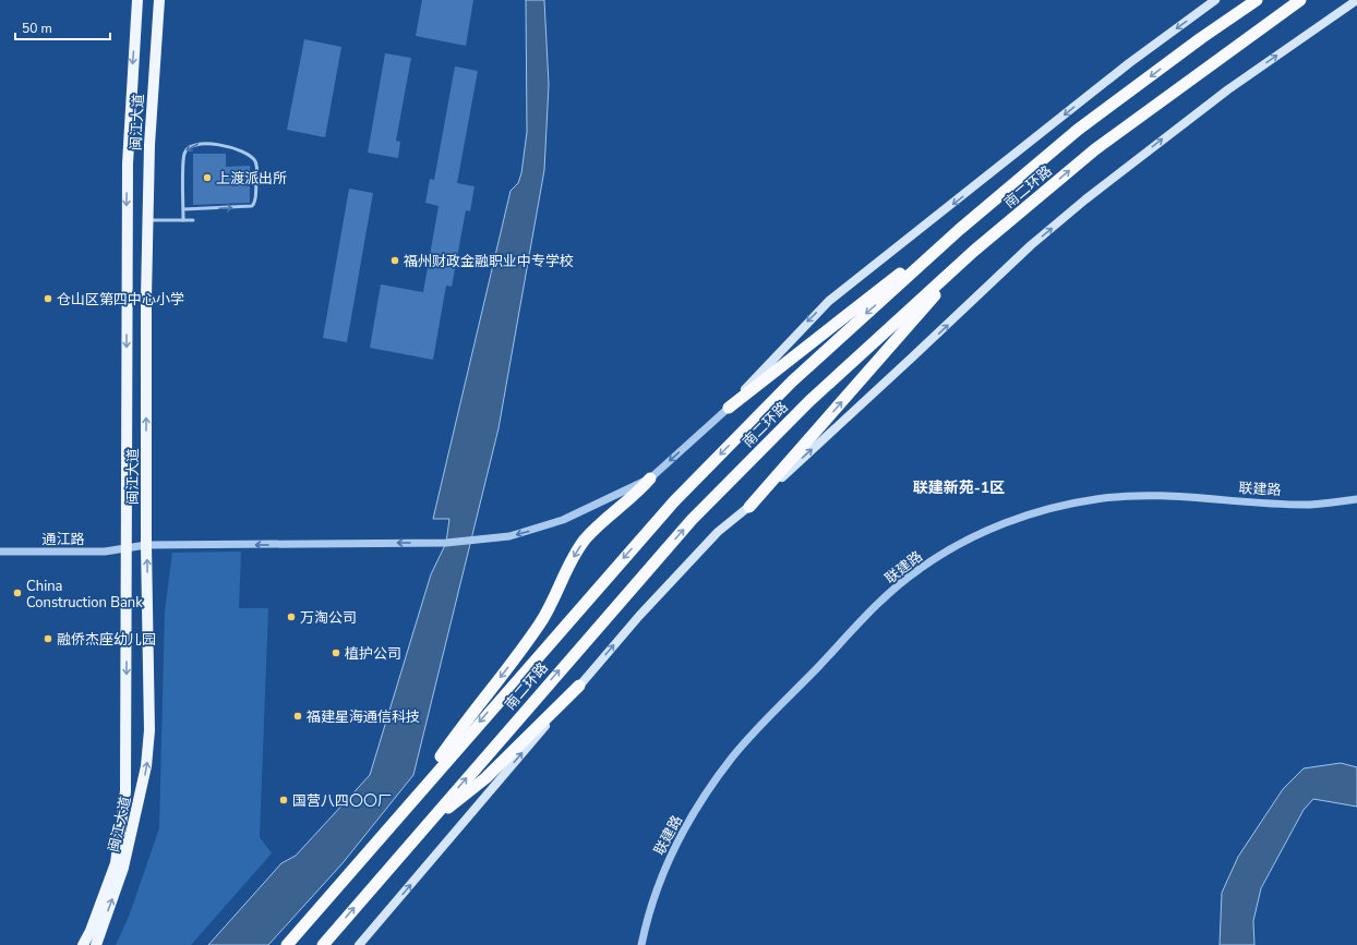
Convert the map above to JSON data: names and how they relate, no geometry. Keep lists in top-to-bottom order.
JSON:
{
  "streets": {
    "highway": ["南二环路"],
    "main road": ["闽江大道"],
    "street": ["联建路", "通江路"]
  },
  "crossings": [
    ["闽江大道", "通江路"]
  ],
  "one_way": ["通江路"],
  "districts": ["联建新苑-1区"],
  "places": [
    "上渡派出所",
    "福州财政金融职业中专学校",
    "仓山区第四中心小学",
    "China Construction Bank",
    "万淘公司",
    "融侨杰座幼儿园",
    "植护公司",
    "福建星海通信科技",
    "国营八四〇〇厂"
  ],
  "scale_bar": "50 m"
}
